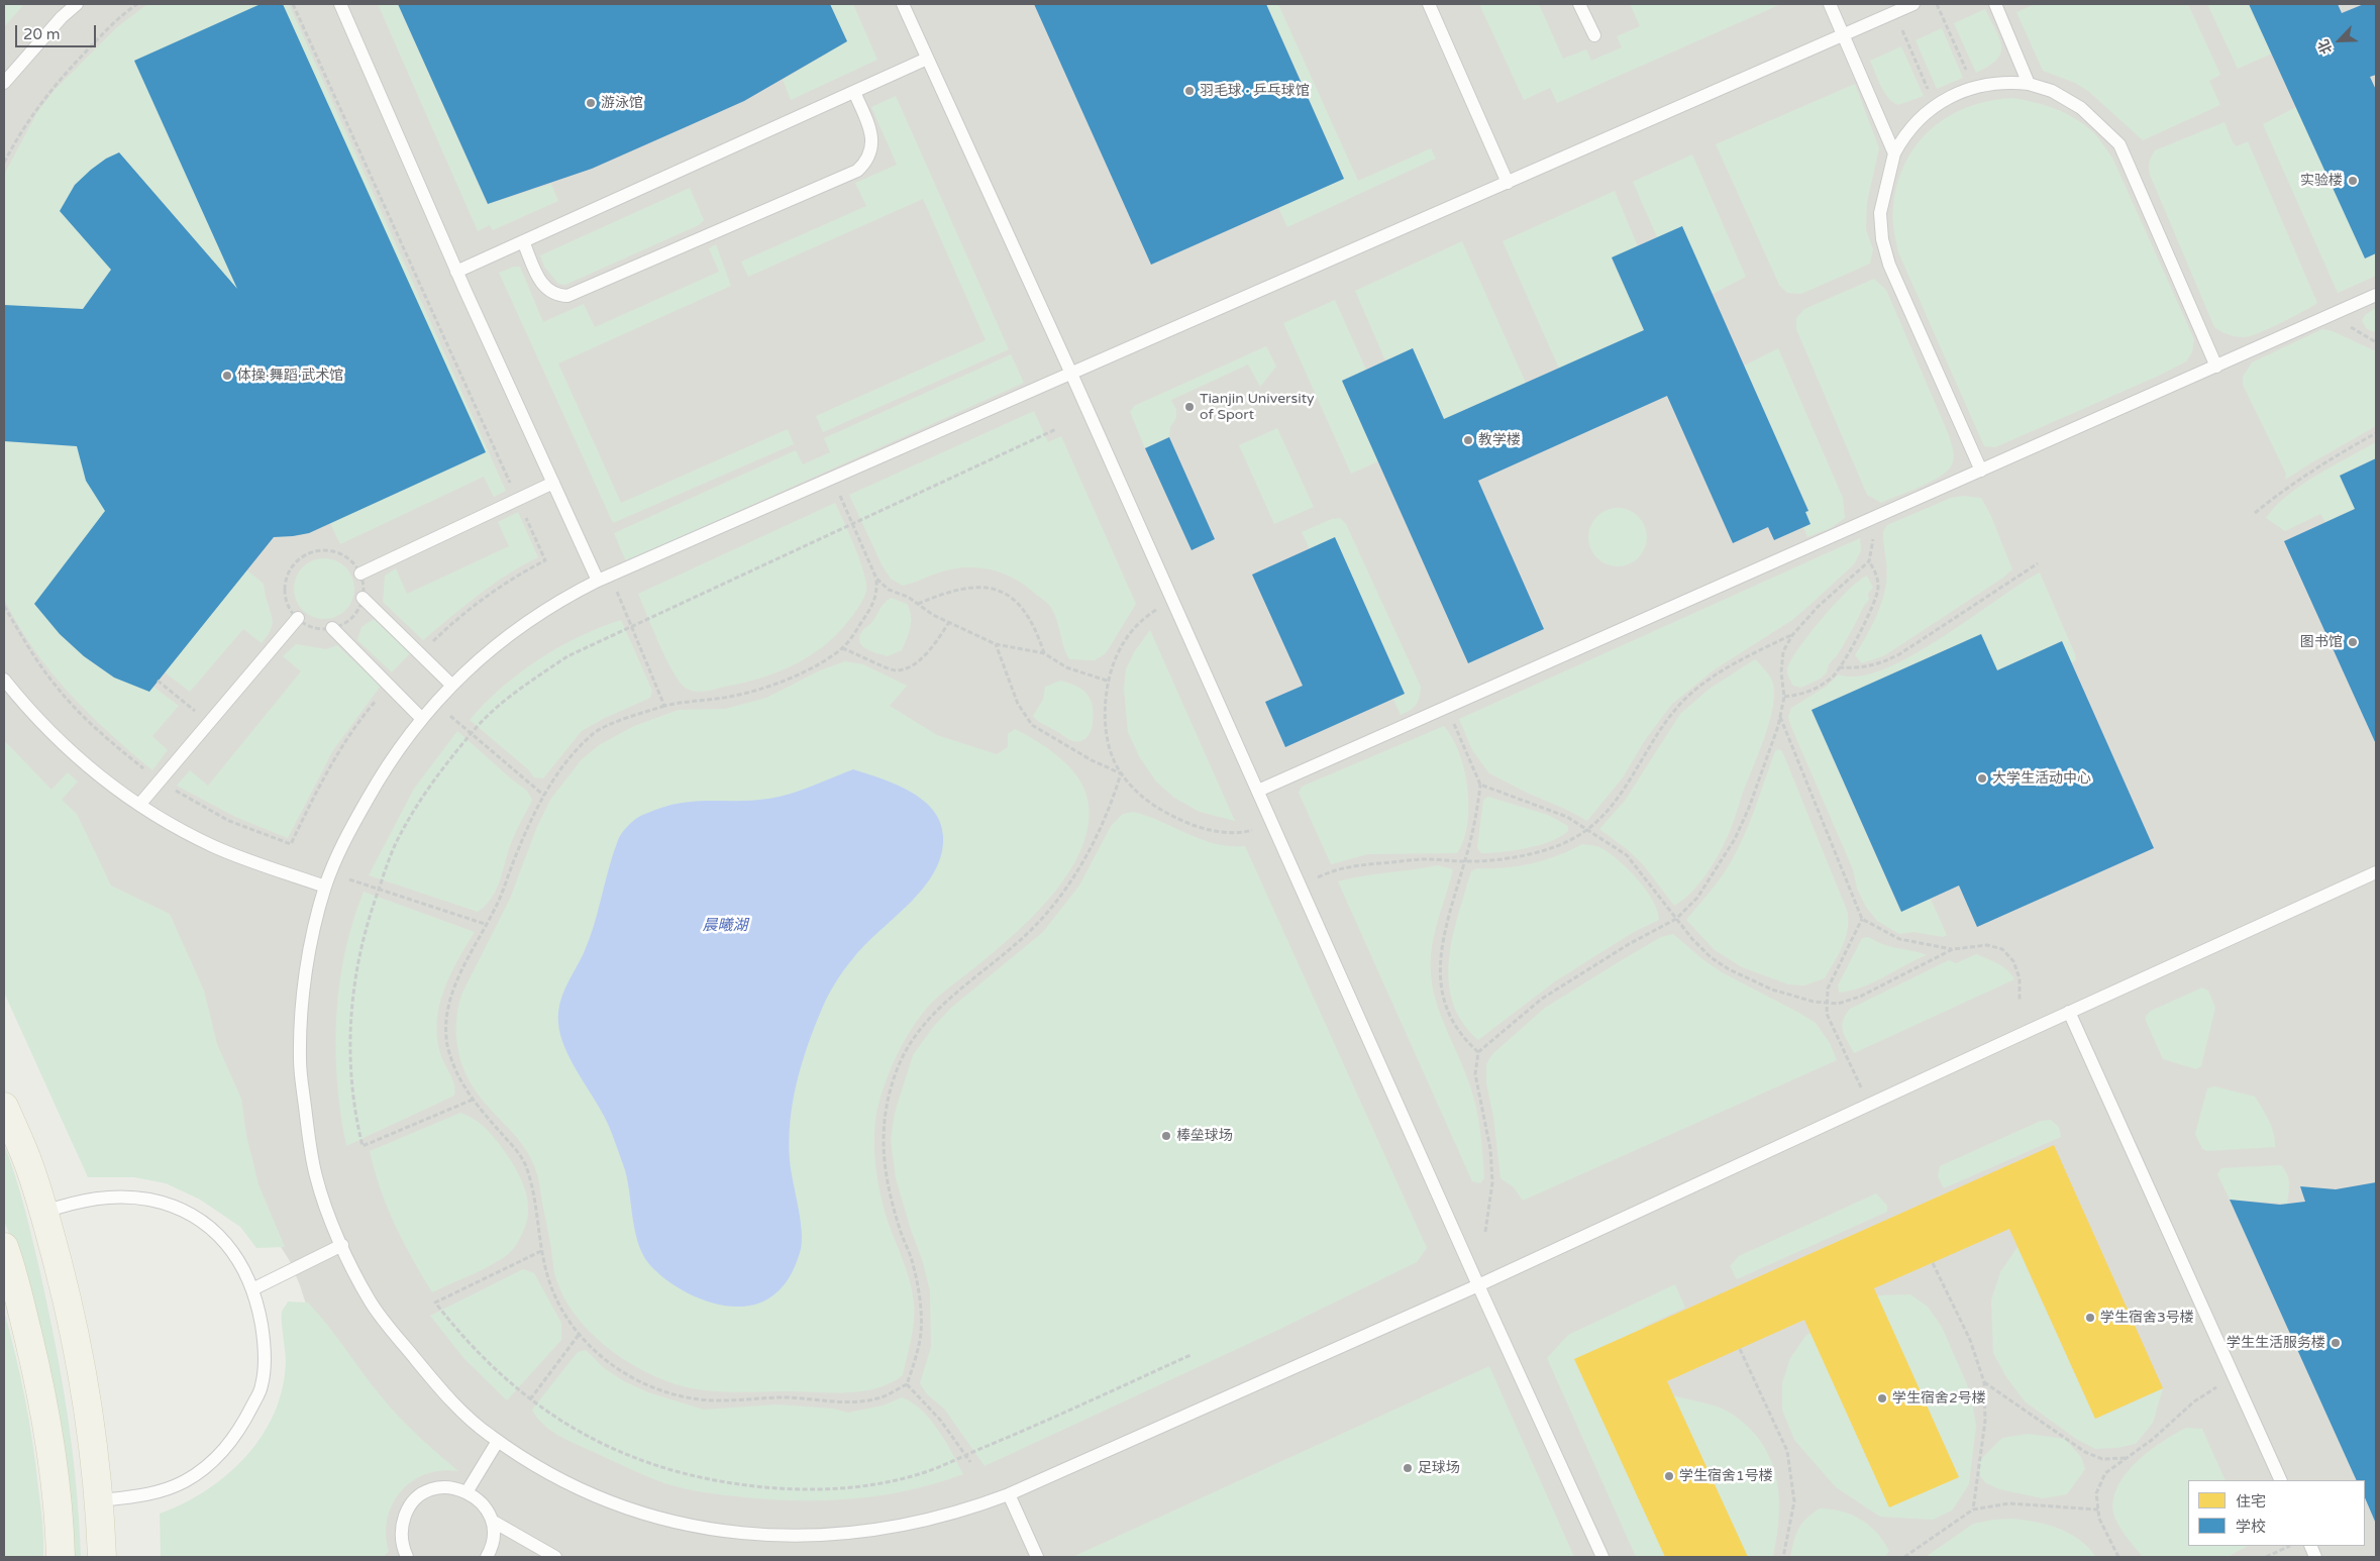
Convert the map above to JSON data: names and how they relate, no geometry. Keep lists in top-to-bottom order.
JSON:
{
  "water": ["晨曦湖"],
  "places": [
    "羽毛球 · 乒乓球馆",
    "游泳馆",
    "实验楼",
    "体操·舞蹈·武术馆",
    "Tianjin University of Sport",
    "教学楼",
    "图书馆",
    "大学生活动中心",
    "棒垒球场",
    "学生宿舍3号楼",
    "学生生活服务楼",
    "学生宿舍2号楼",
    "足球场",
    "学生宿舍1号楼"
  ],
  "legend": ["住宅", "学校"],
  "scale_bar": "20 m",
  "north": "bottom left"
}
